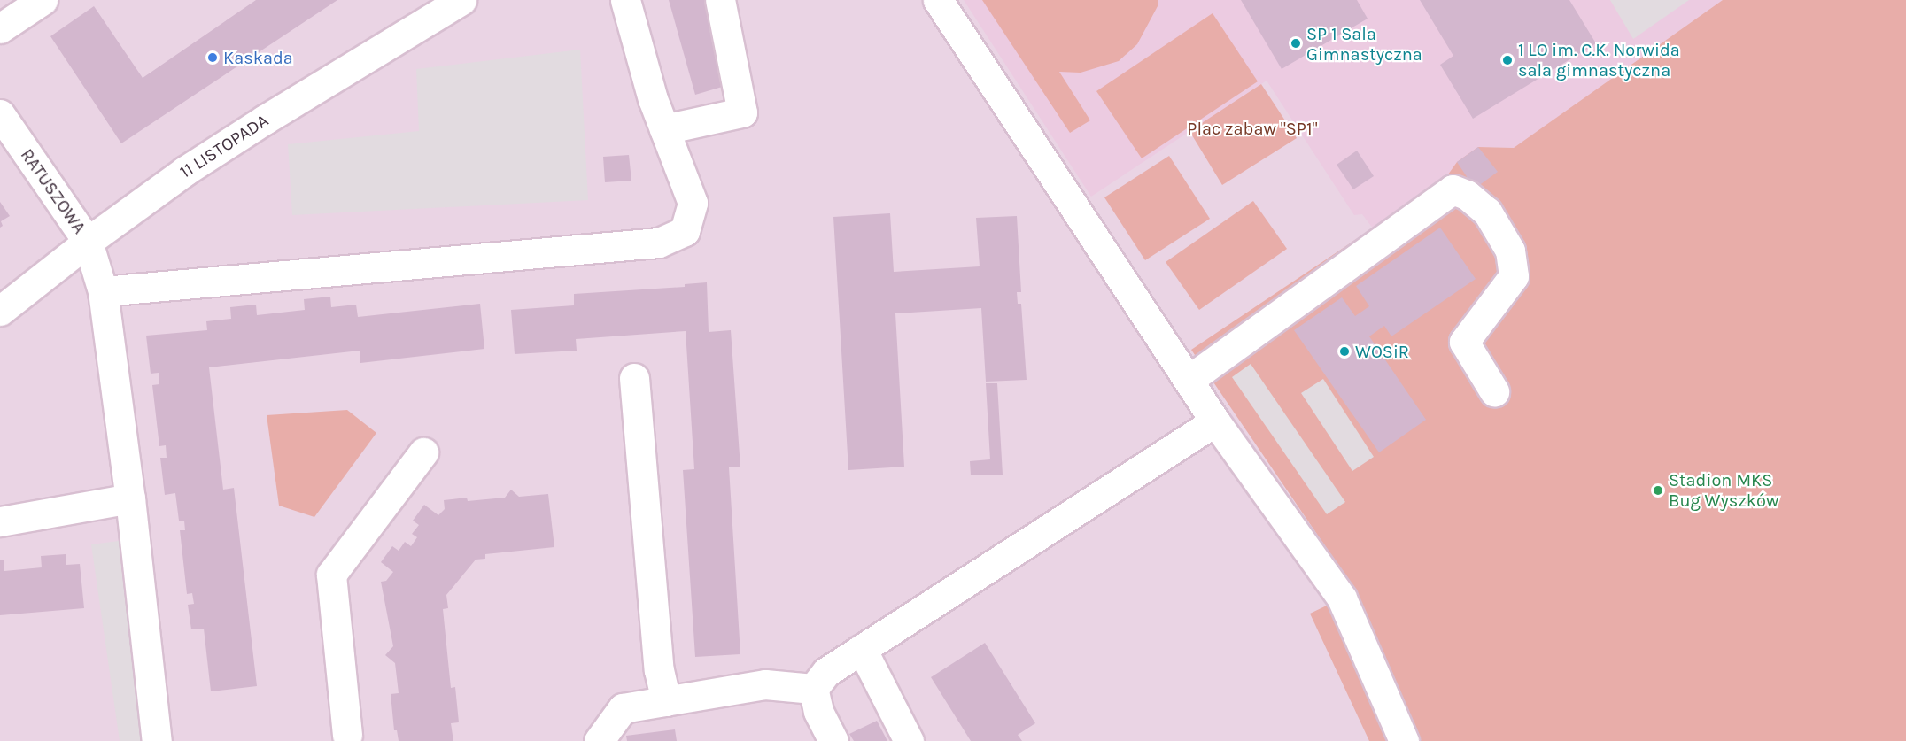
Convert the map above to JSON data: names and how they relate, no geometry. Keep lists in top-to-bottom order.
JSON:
{
  "streets": {
    "street": ["11 LISTOPADA", "RATUSZOWA"]
  },
  "crossings": [
    ["11 LISTOPADA", "RATUSZOWA"]
  ],
  "parks": ["Plac zabaw \"SP1\""],
  "places": [
    "SP 1 Sala Gimnastyczna",
    "Kaskada",
    "1 LO im. C.K. Norwida sala gimnastyczna",
    "WOSiR",
    "Stadion MKS Bug Wyszków"
  ]
}
